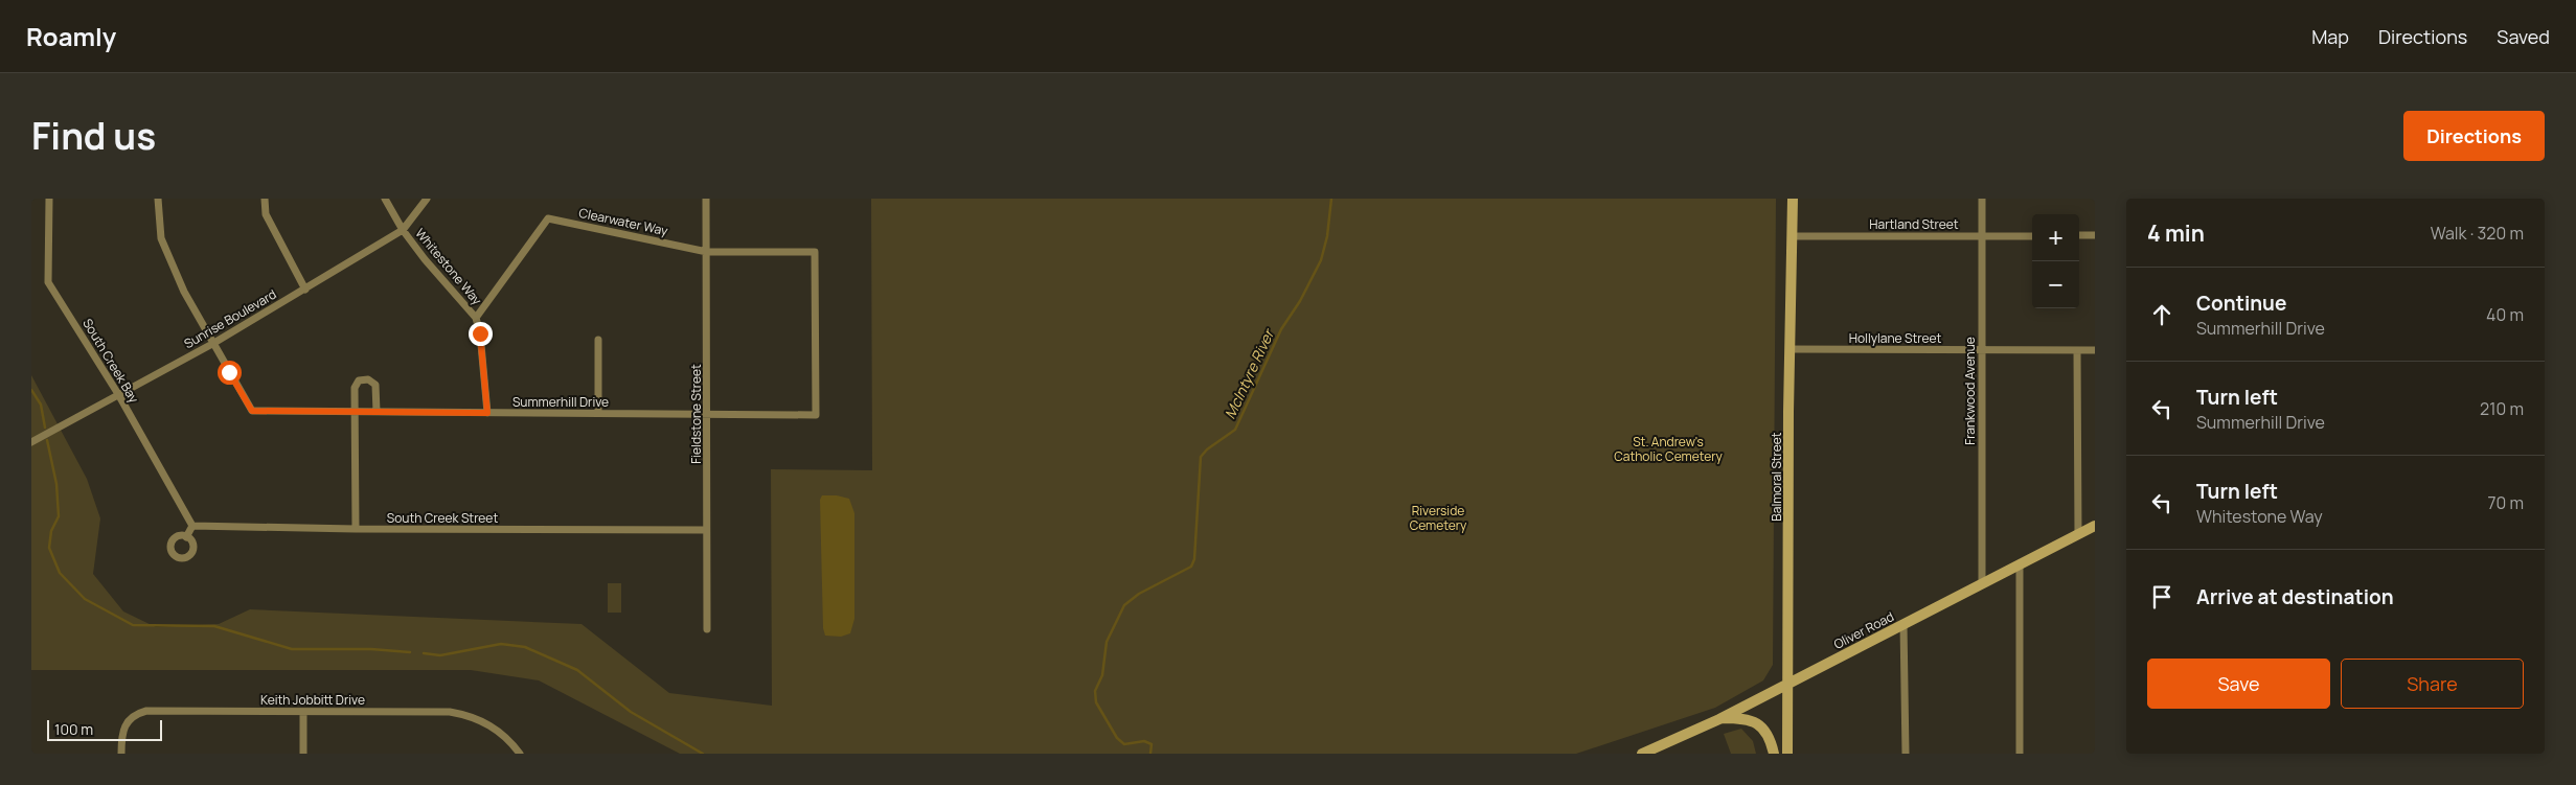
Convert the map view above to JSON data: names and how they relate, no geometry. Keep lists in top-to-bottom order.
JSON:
{
  "streets": {
    "main road": ["Balmoral Street", "Oliver Road"],
    "street": [
      "Clearwater Way",
      "Hartland Street",
      "Whitestone Way",
      "Sunrise Boulevard",
      "Hollylane Street",
      "South Creek Bay",
      "Frankwood Avenue",
      "Summerhill Drive",
      "Fieldstone Street",
      "South Creek Street",
      "Keith Jobbitt Drive"
    ]
  },
  "crossings": [
    ["Clearwater Way", "Whitestone Way"],
    ["Clearwater Way", "Summerhill Drive"],
    ["Clearwater Way", "Fieldstone Street"],
    ["Hartland Street", "Frankwood Avenue"],
    ["Hartland Street", "Balmoral Street"],
    ["Whitestone Way", "Sunrise Boulevard"],
    ["Whitestone Way", "Summerhill Drive"],
    ["Sunrise Boulevard", "South Creek Bay"],
    ["Sunrise Boulevard", "Summerhill Drive"],
    ["Hollylane Street", "Frankwood Avenue"],
    ["Hollylane Street", "Balmoral Street"],
    ["South Creek Bay", "South Creek Street"],
    ["Frankwood Avenue", "Oliver Road"],
    ["Summerhill Drive", "Fieldstone Street"],
    ["Fieldstone Street", "South Creek Street"],
    ["Balmoral Street", "Oliver Road"]
  ],
  "water": ["McIntyre River"],
  "parks": ["St. Andrew's Catholic Cemetery", "Riverside Cemetery"],
  "scale_bar": "100 m",
  "page": {
    "header": "Roamly",
    "nav": ["Map", "Directions", "Saved"],
    "title": "Find us",
    "buttons": [
      "Directions",
      ["Save", "Share"]
    ],
    "heading": ["4 min", "Walk · 320 m"],
    "map_buttons": ["+", "−"],
    "list": [
      ["Continue", "Summerhill Drive", "40 m"],
      ["Turn left", "Summerhill Drive", "210 m"],
      ["Turn left", "Whitestone Way", "70 m"],
      "Arrive at destination"
    ],
    "scale": "100 m"
  }
}
